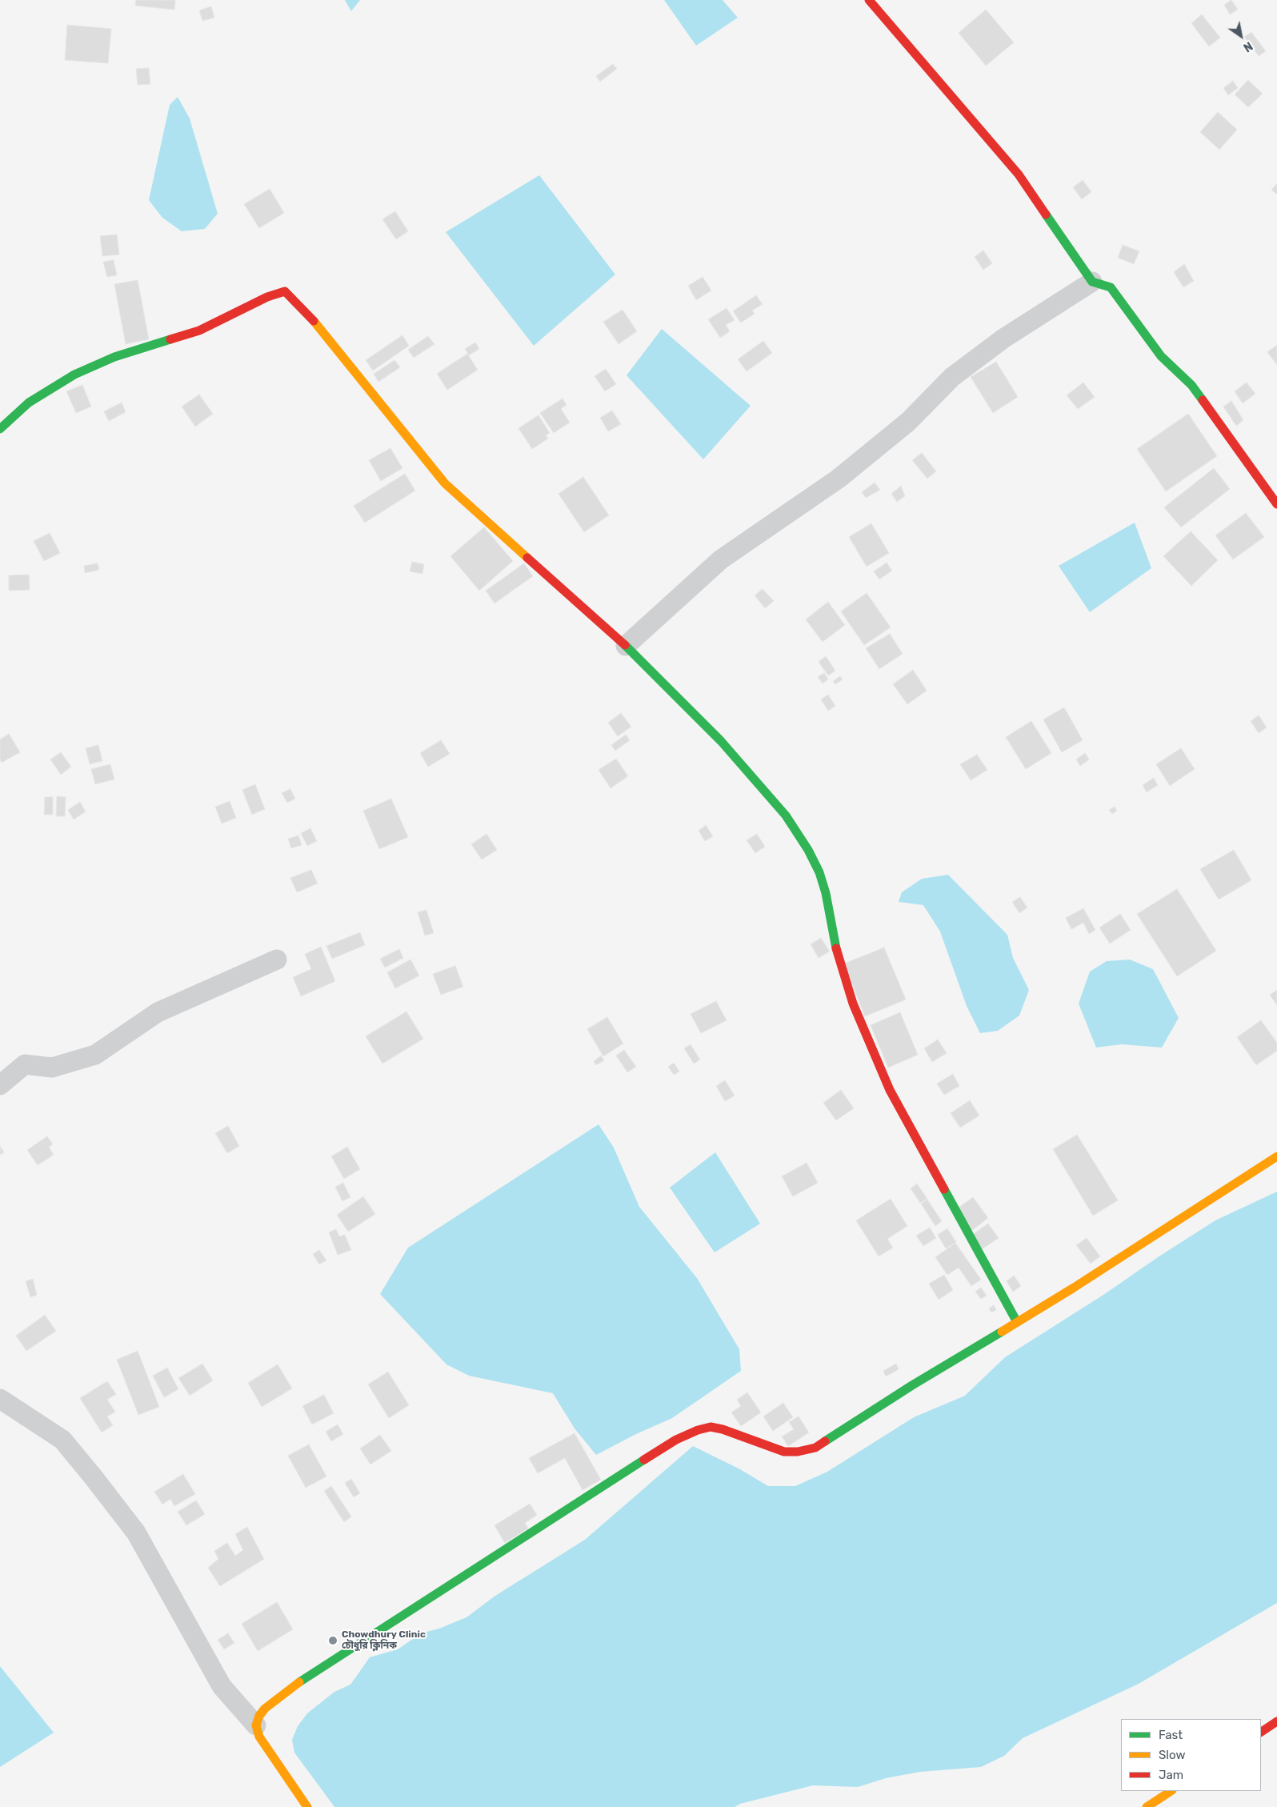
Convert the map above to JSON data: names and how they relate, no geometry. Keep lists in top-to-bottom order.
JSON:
{
  "places": ["Chowdhury Clinic চৌধুরি ক্লিনিক"],
  "legend": ["Fast", "Slow", "Jam"],
  "north": "bottom right"
}
